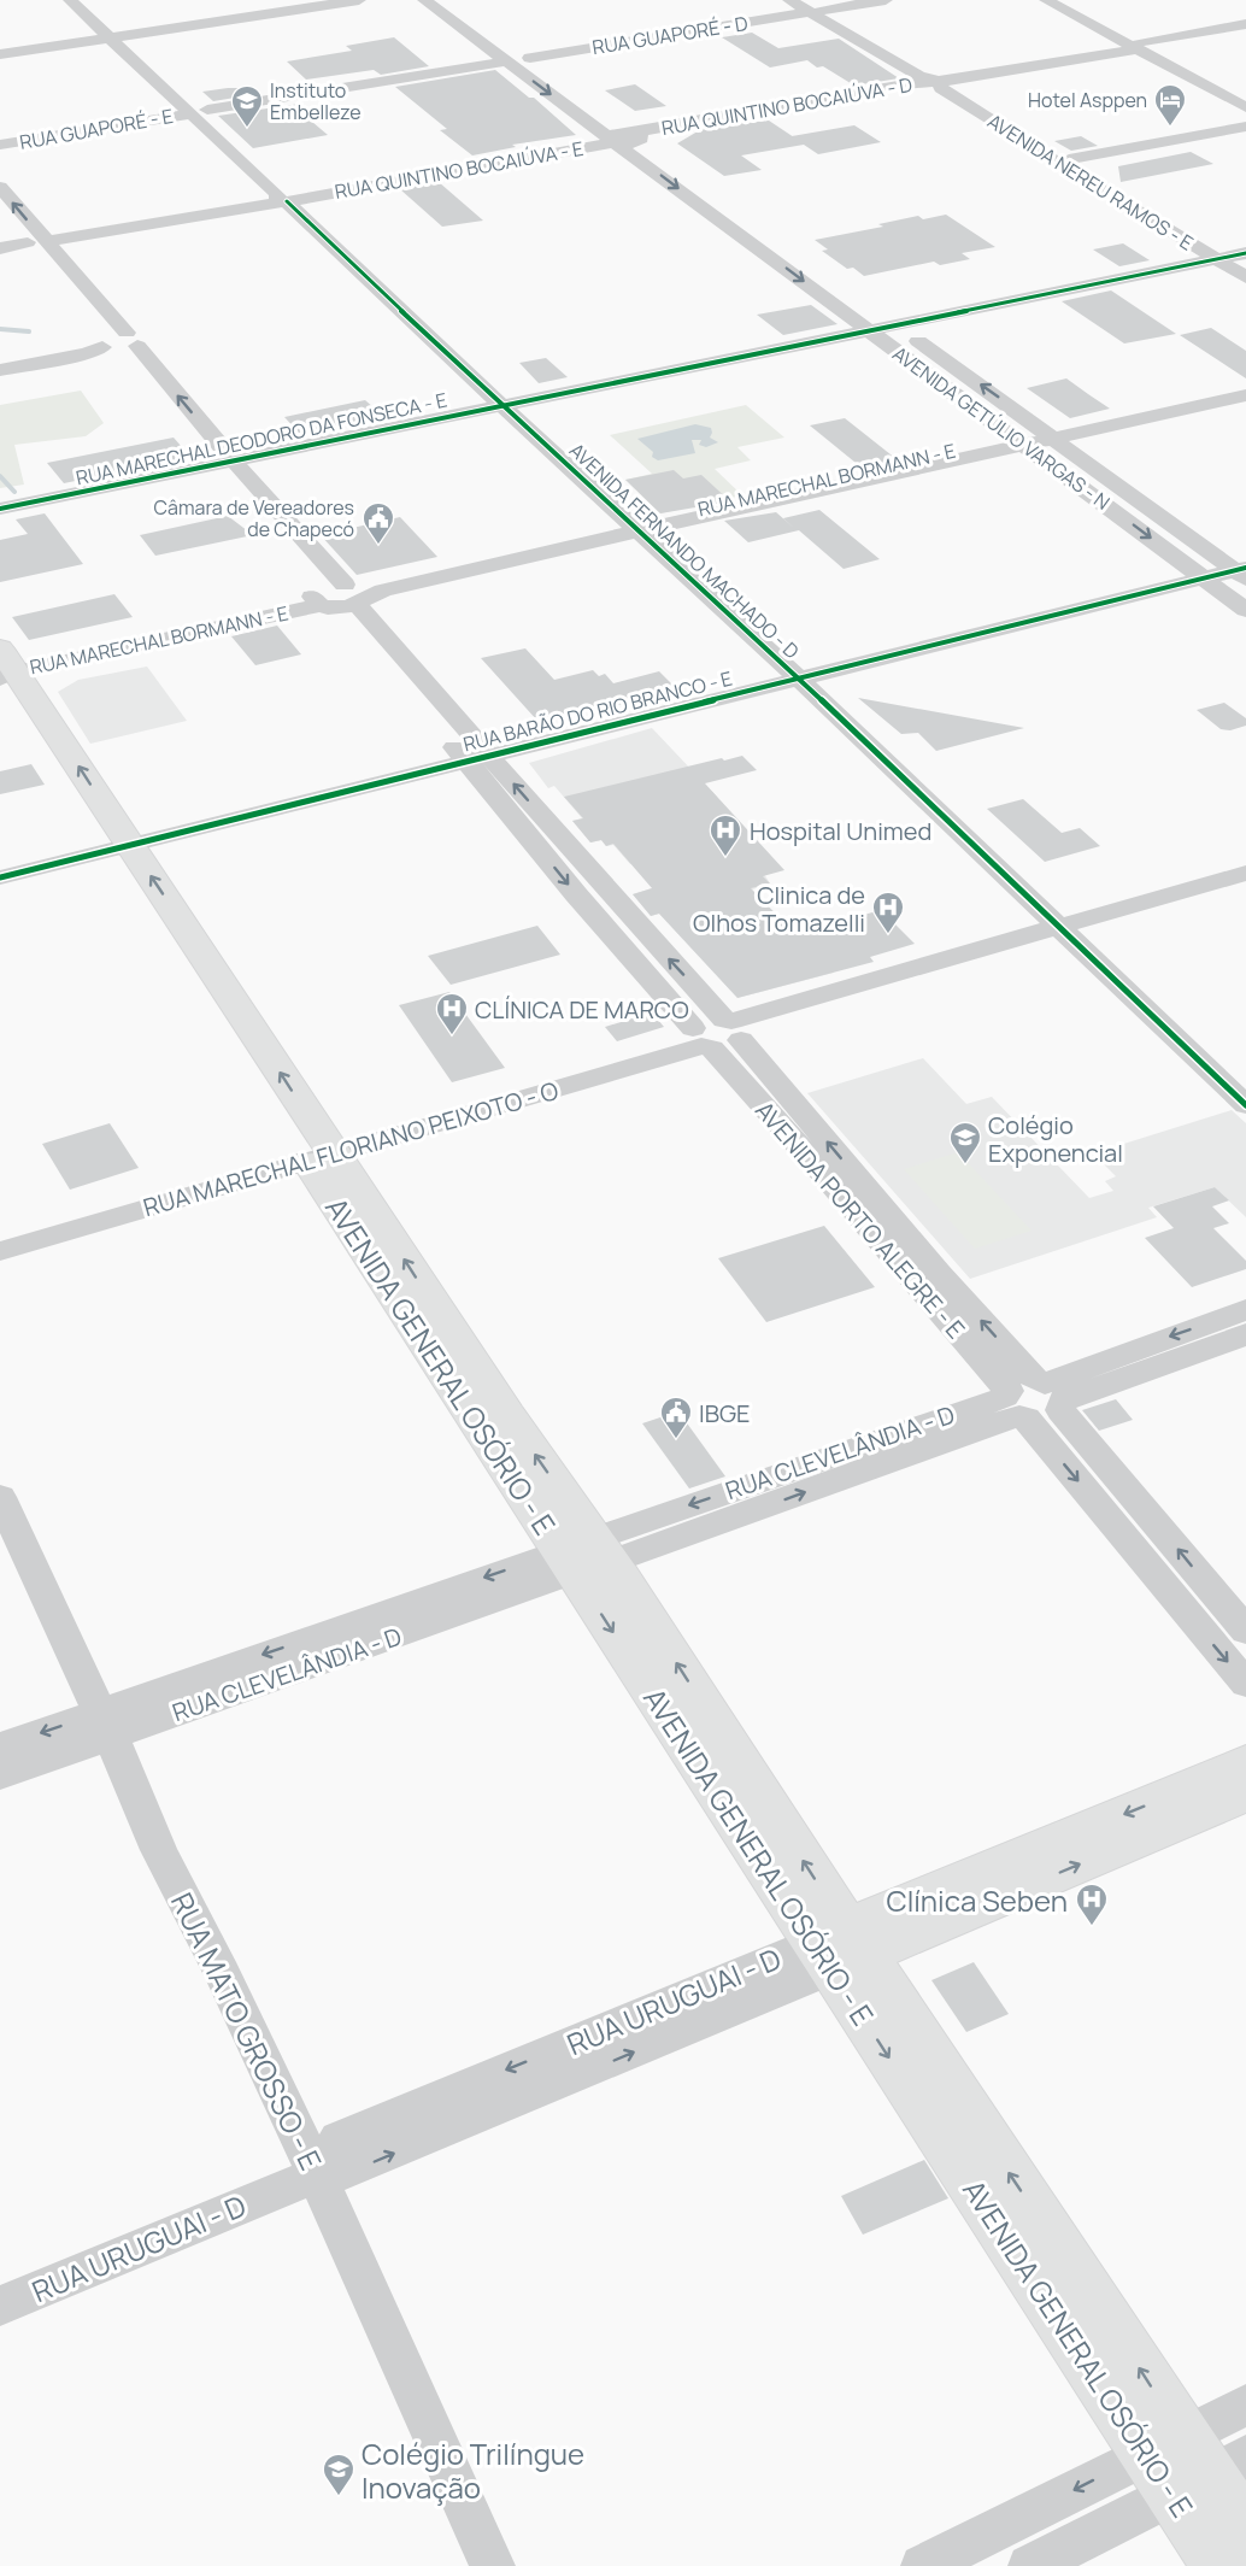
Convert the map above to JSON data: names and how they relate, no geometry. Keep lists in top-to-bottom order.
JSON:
{
  "streets": {
    "main road": ["AVENIDA GENERAL OSÓRIO - E", "RUA URUGUAI - D"],
    "street": [
      "RUA GUAPORÉ - D",
      "RUA QUINTINO BOCAIÚVA - D",
      "RUA GUAPORÉ - E",
      "RUA QUINTINO BOCAIÚVA - E",
      "AVENIDA NEREU RAMOS - E",
      "AVENIDA GETÚLIO VARGAS - N",
      "RUA MARECHAL DEODORO DA FONSECA - E",
      "RUA MARECHAL BORMANN - E",
      "AVENIDA FERNANDO MACHADO - D",
      "RUA BARÃO DO RIO BRANCO - E",
      "RUA MARECHAL FLORIANO PEIXOTO - O",
      "AVENIDA PORTO ALEGRE - E",
      "RUA CLEVELÂNDIA - D",
      "RUA MATO GROSSO - E"
    ]
  },
  "crossings": [
    ["RUA GUAPORÉ - D", "AVENIDA NEREU RAMOS - E"],
    ["RUA QUINTINO BOCAIÚVA - D", "RUA QUINTINO BOCAIÚVA - E"],
    ["RUA QUINTINO BOCAIÚVA - D", "AVENIDA NEREU RAMOS - E"],
    ["RUA QUINTINO BOCAIÚVA - D", "AVENIDA GETÚLIO VARGAS - N"],
    ["RUA GUAPORÉ - E", "AVENIDA GETÚLIO VARGAS - N"],
    ["RUA GUAPORÉ - E", "AVENIDA FERNANDO MACHADO - D"],
    ["RUA QUINTINO BOCAIÚVA - E", "AVENIDA GETÚLIO VARGAS - N"],
    ["RUA QUINTINO BOCAIÚVA - E", "AVENIDA FERNANDO MACHADO - D"],
    ["AVENIDA NEREU RAMOS - E", "RUA MARECHAL DEODORO DA FONSECA - E"],
    ["AVENIDA GETÚLIO VARGAS - N", "RUA MARECHAL DEODORO DA FONSECA - E"],
    ["AVENIDA GETÚLIO VARGAS - N", "RUA MARECHAL BORMANN - E"],
    ["AVENIDA GETÚLIO VARGAS - N", "RUA BARÃO DO RIO BRANCO - E"],
    ["RUA MARECHAL DEODORO DA FONSECA - E", "AVENIDA FERNANDO MACHADO - D"],
    ["RUA MARECHAL BORMANN - E", "AVENIDA FERNANDO MACHADO - D"],
    ["RUA MARECHAL BORMANN - E", "AVENIDA GENERAL OSÓRIO - E"],
    ["AVENIDA FERNANDO MACHADO - D", "RUA BARÃO DO RIO BRANCO - E"],
    ["RUA BARÃO DO RIO BRANCO - E", "AVENIDA PORTO ALEGRE - E"],
    ["RUA BARÃO DO RIO BRANCO - E", "AVENIDA GENERAL OSÓRIO - E"],
    ["RUA MARECHAL FLORIANO PEIXOTO - O", "AVENIDA PORTO ALEGRE - E"],
    ["RUA MARECHAL FLORIANO PEIXOTO - O", "AVENIDA GENERAL OSÓRIO - E"],
    ["AVENIDA PORTO ALEGRE - E", "RUA CLEVELÂNDIA - D"],
    ["AVENIDA GENERAL OSÓRIO - E", "RUA CLEVELÂNDIA - D"],
    ["AVENIDA GENERAL OSÓRIO - E", "RUA URUGUAI - D"],
    ["RUA CLEVELÂNDIA - D", "RUA MATO GROSSO - E"],
    ["RUA URUGUAI - D", "RUA MATO GROSSO - E"]
  ],
  "places": {
    "hotel": ["Hotel Asppen"],
    "school or university": ["Instituto Embelleze", "Colégio Exponencial", "Colégio Trilíngue Inovação"],
    "public building": ["Câmara de Vereadores de Chapecó", "IBGE"],
    "hospital": [
      "Hospital Unimed",
      "Clinica de Olhos Tomazelli",
      "CLÍNICA DE MARCO",
      "Clínica Seben"
    ]
  }
}
